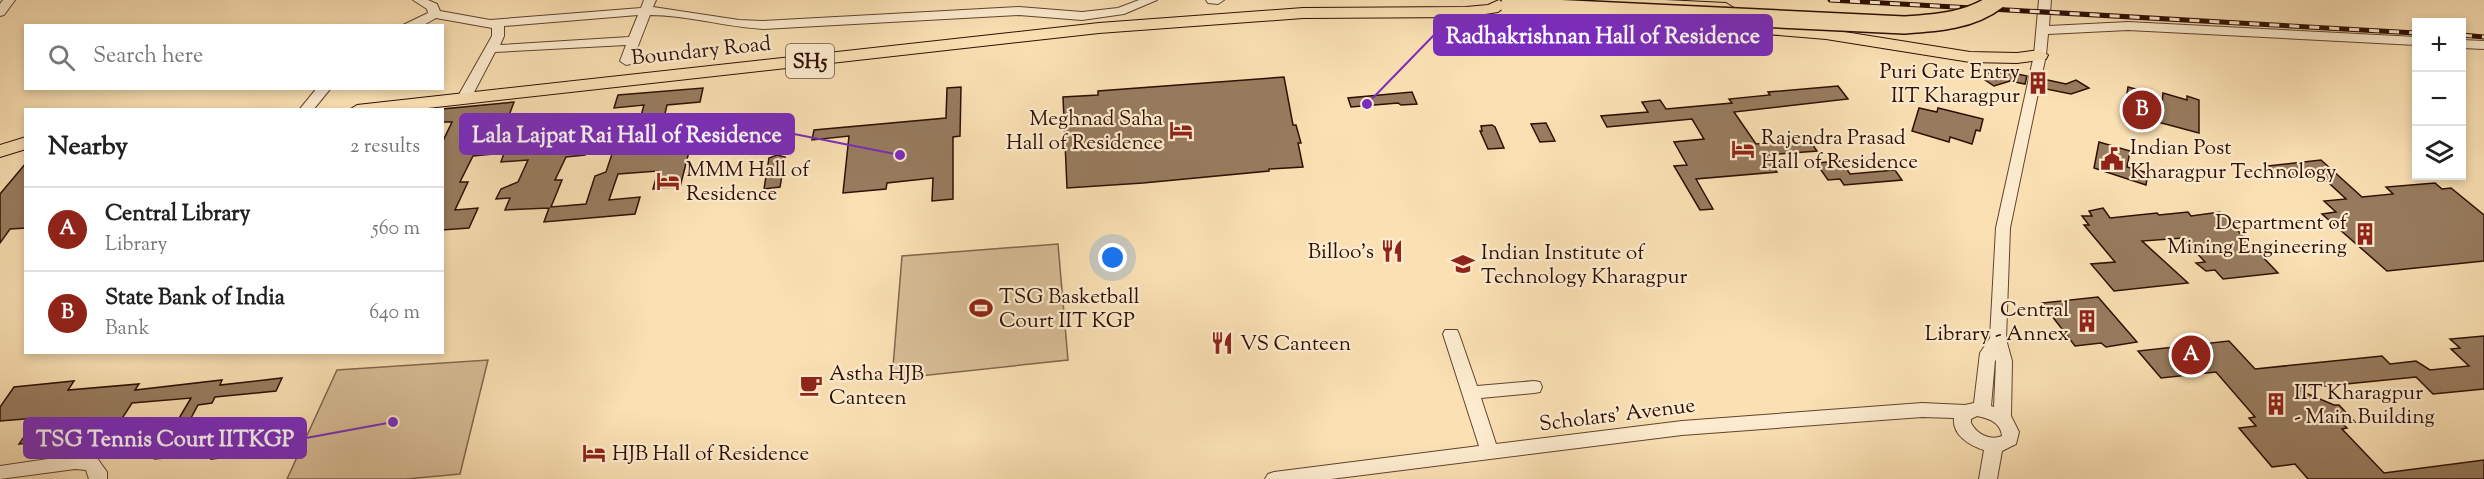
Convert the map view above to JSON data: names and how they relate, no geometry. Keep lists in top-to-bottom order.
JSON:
{
  "streets": {
    "main road": ["Boundary Road", "SH5"],
    "street": ["Scholars' Avenue"]
  },
  "crossings": [
    ["Boundary Road", "SH5"]
  ],
  "places": {
    "building": [
      "Puri Gate Entry IIT Kharagpur",
      "Department of Mining Engineering",
      "Central Library - Annex",
      "IIT Kharagpur - Main Building"
    ],
    "other": ["Radhakrishnan Hall of Residence", "Lala Lajpat Rai Hall of Residence", "TSG Tennis Court IITKGP"],
    "hotel": [
      "Meghnad Saha Hall of Residence",
      "Rajendra Prasad Hall of Residence",
      "MMM Hall of Residence",
      "HJB Hall of Residence"
    ],
    "public building": ["Indian Post Kharagpur Technology"],
    "restaurant": ["Billoo's", "VS Canteen"],
    "school or university": ["Indian Institute of Technology Kharagpur"],
    "sports": ["TSG Basketball Court IIT KGP"],
    "cafe": ["Astha HJB Canteen"]
  },
  "page": {
    "map_buttons": ["+", "−"],
    "search": "Search here",
    "pins": ["B", "A"],
    "heading": ["Nearby", "2 results"],
    "list": [
      {
        "mark": "A",
        "name": "Central Library",
        "note": "Library",
        "value": "560 m"
      },
      {
        "mark": "B",
        "name": "State Bank of India",
        "note": "Bank",
        "value": "640 m"
      }
    ]
  }
}
